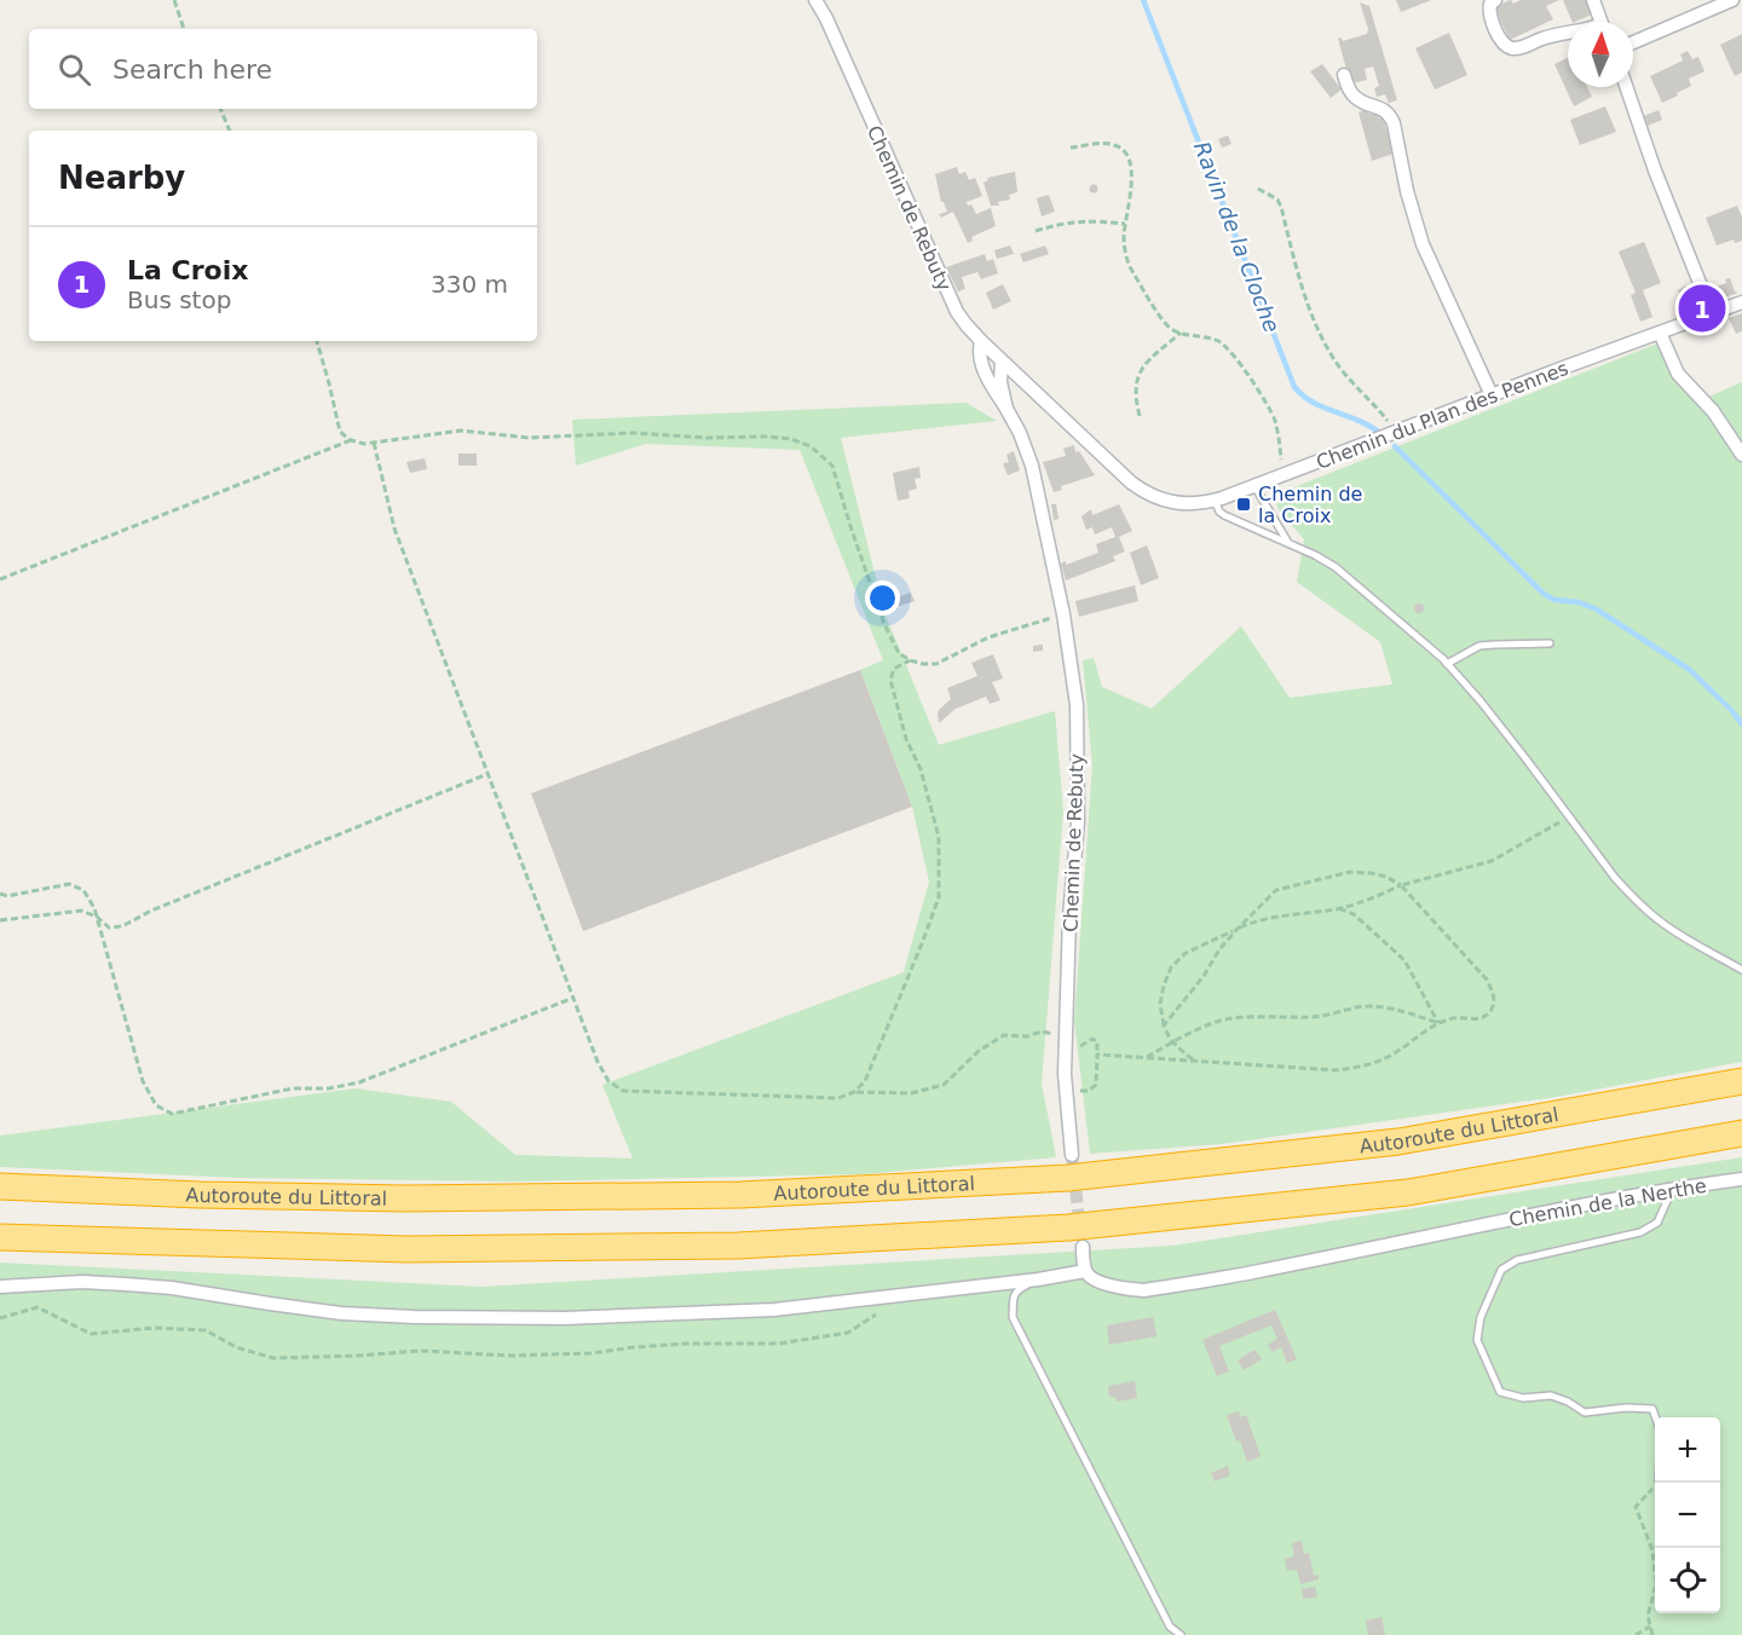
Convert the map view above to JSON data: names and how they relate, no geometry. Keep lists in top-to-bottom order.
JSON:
{
  "streets": {
    "highway": ["Autoroute du Littoral"],
    "street": ["Chemin de Rebuty", "Chemin du Plan des Pennes", "Chemin de la Nerthe"]
  },
  "crossings": [
    ["Chemin de Rebuty", "Chemin du Plan des Pennes"]
  ],
  "water": ["Ravin de la Cloche"],
  "places": {
    "transit": ["Chemin de la Croix"]
  },
  "north": "top",
  "page": {
    "search": "Search here",
    "heading": "Nearby",
    "list": [
      {
        "mark": "1",
        "name": "La Croix",
        "note": "Bus stop",
        "value": "330 m"
      }
    ],
    "pins": "1",
    "map_buttons": ["+", "−"]
  }
}
